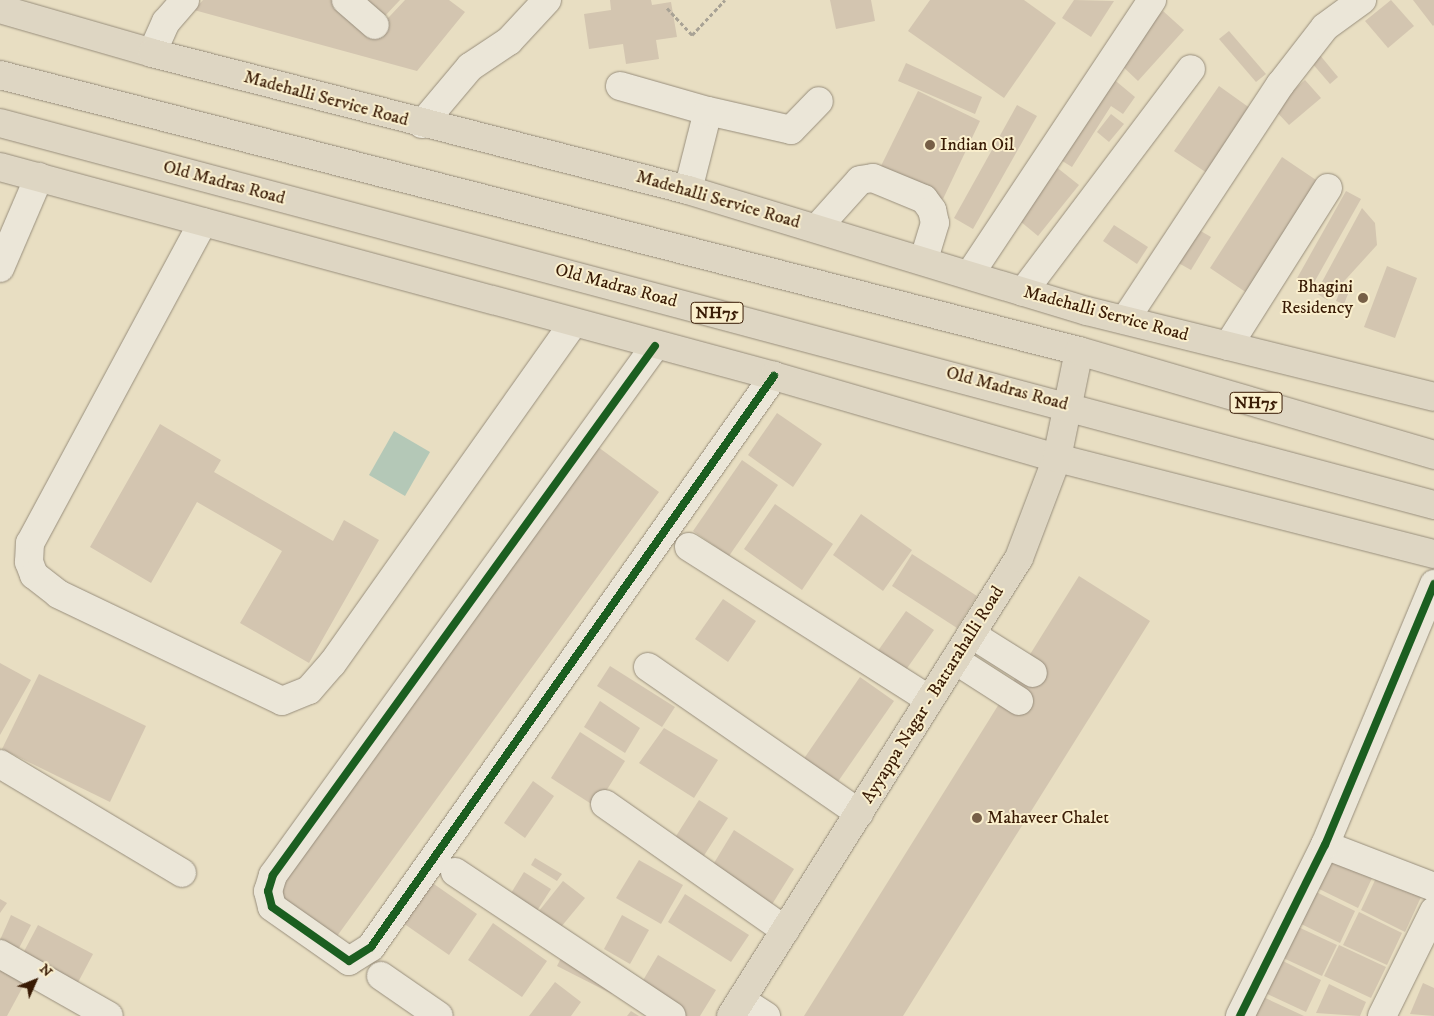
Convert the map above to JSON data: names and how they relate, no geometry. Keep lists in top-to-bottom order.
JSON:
{
  "streets": {
    "main road": [
      "Madehalli Service Road",
      "Old Madras Road",
      "NH75",
      "Ayyappa Nagar - Battarahalli Road"
    ]
  },
  "crossings": [
    ["Old Madras Road", "Ayyappa Nagar - Battarahalli Road"],
    ["NH75", "Ayyappa Nagar - Battarahalli Road"]
  ],
  "places": ["Indian Oil", "Bhagini Residency", "Mahaveer Chalet"],
  "north": "top right"
}
